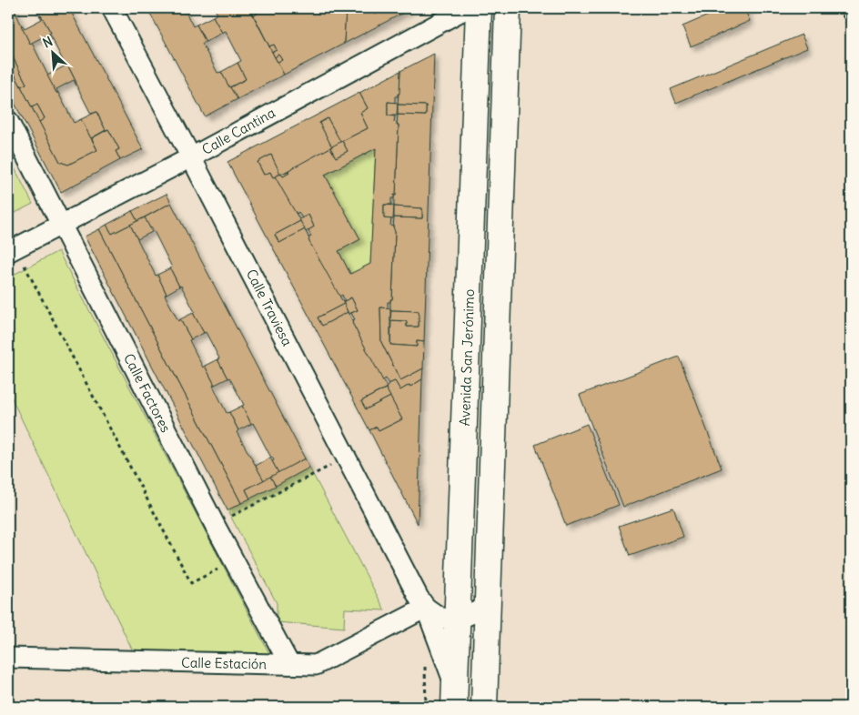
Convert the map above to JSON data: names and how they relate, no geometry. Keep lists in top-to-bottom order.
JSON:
{
  "streets": {
    "main road": ["Avenida San Jerónimo"],
    "street": [
      "Calle Cantina",
      "Calle Traviesa",
      "Calle Factores",
      "Calle Estación"
    ]
  },
  "crossings": [
    ["Calle Cantina", "Calle Traviesa"],
    ["Calle Cantina", "Calle Factores"],
    ["Calle Traviesa", "Avenida San Jerónimo"],
    ["Calle Traviesa", "Calle Estación"],
    ["Calle Factores", "Calle Estación"]
  ],
  "north": "top left"
}
